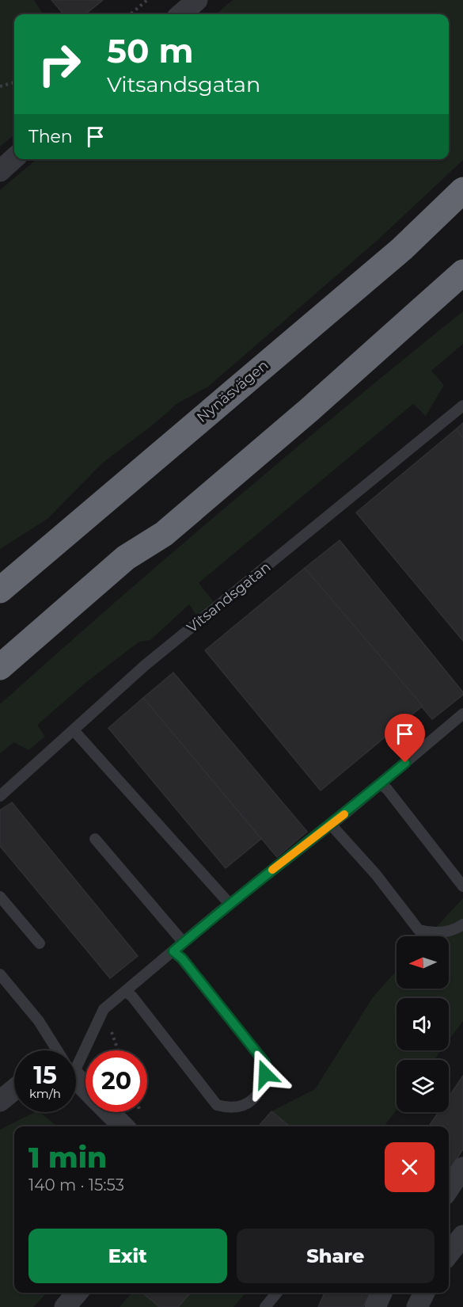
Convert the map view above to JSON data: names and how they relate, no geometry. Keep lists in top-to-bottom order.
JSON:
{
  "streets": {
    "highway": ["Nynäsvägen"],
    "lane": ["Vitsandsgatan"]
  },
  "north": "left",
  "page": {
    "turn": ["50 m", "Vitsandsgatan"],
    "then": "Then",
    "speed": "15 km/h",
    "limit": "20",
    "heading": ["1 min", "140 m · 15:53"],
    "buttons": ["Exit", "Share"]
  }
}
